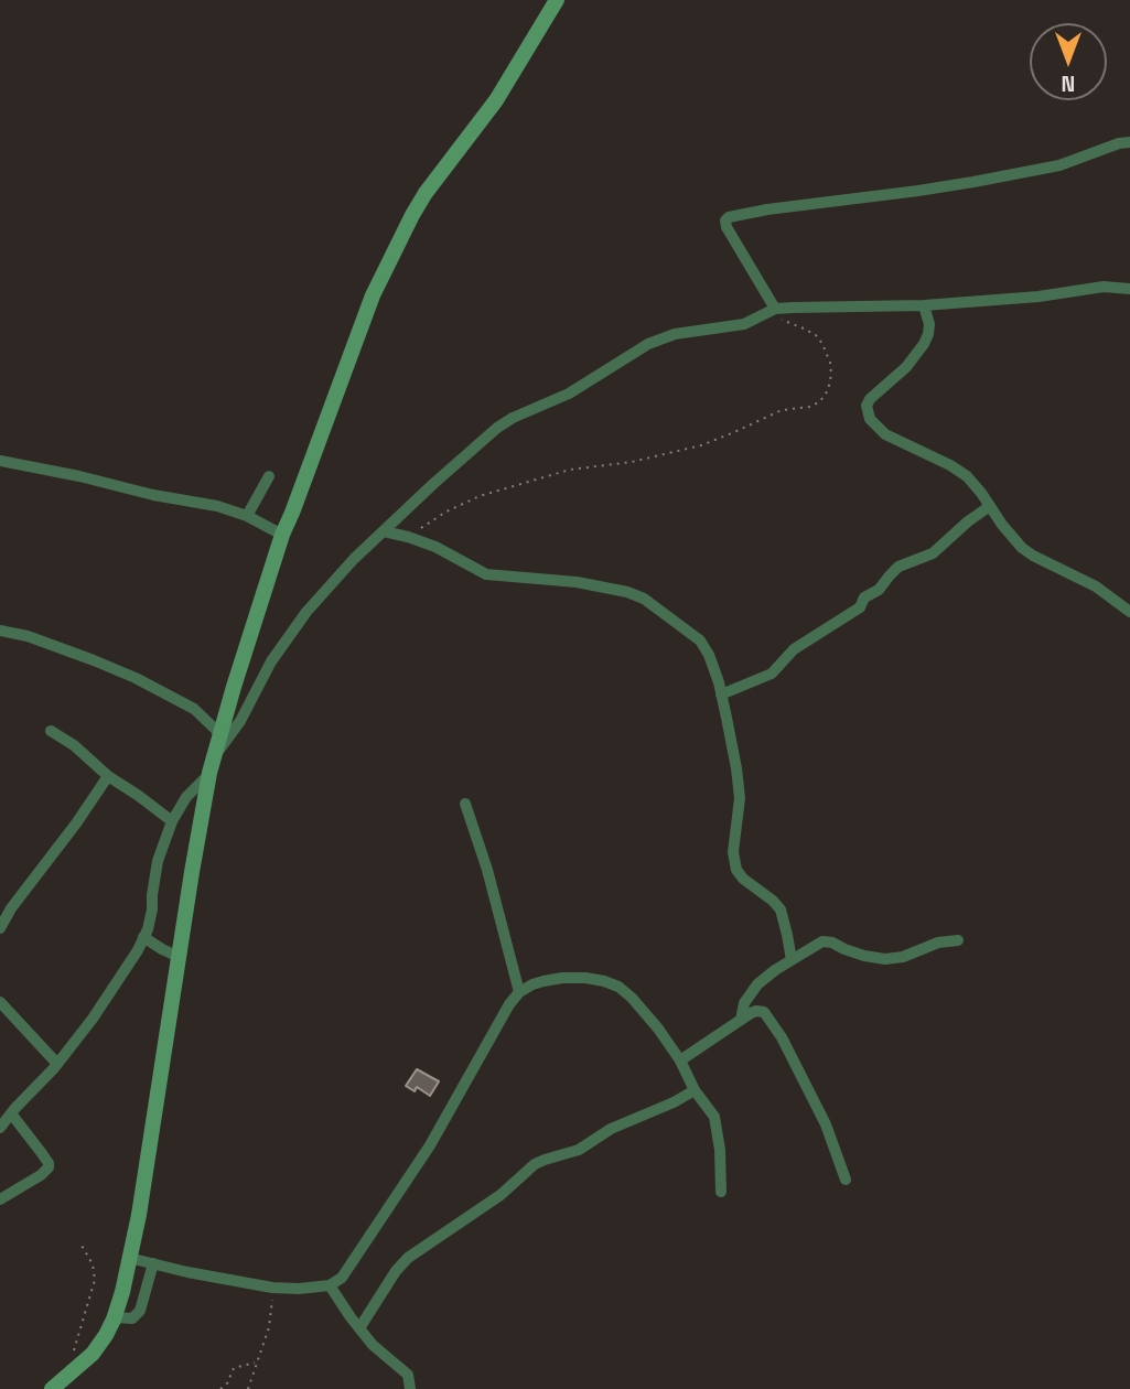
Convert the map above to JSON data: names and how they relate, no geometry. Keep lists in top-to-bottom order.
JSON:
{
  "north": "bottom"
}
